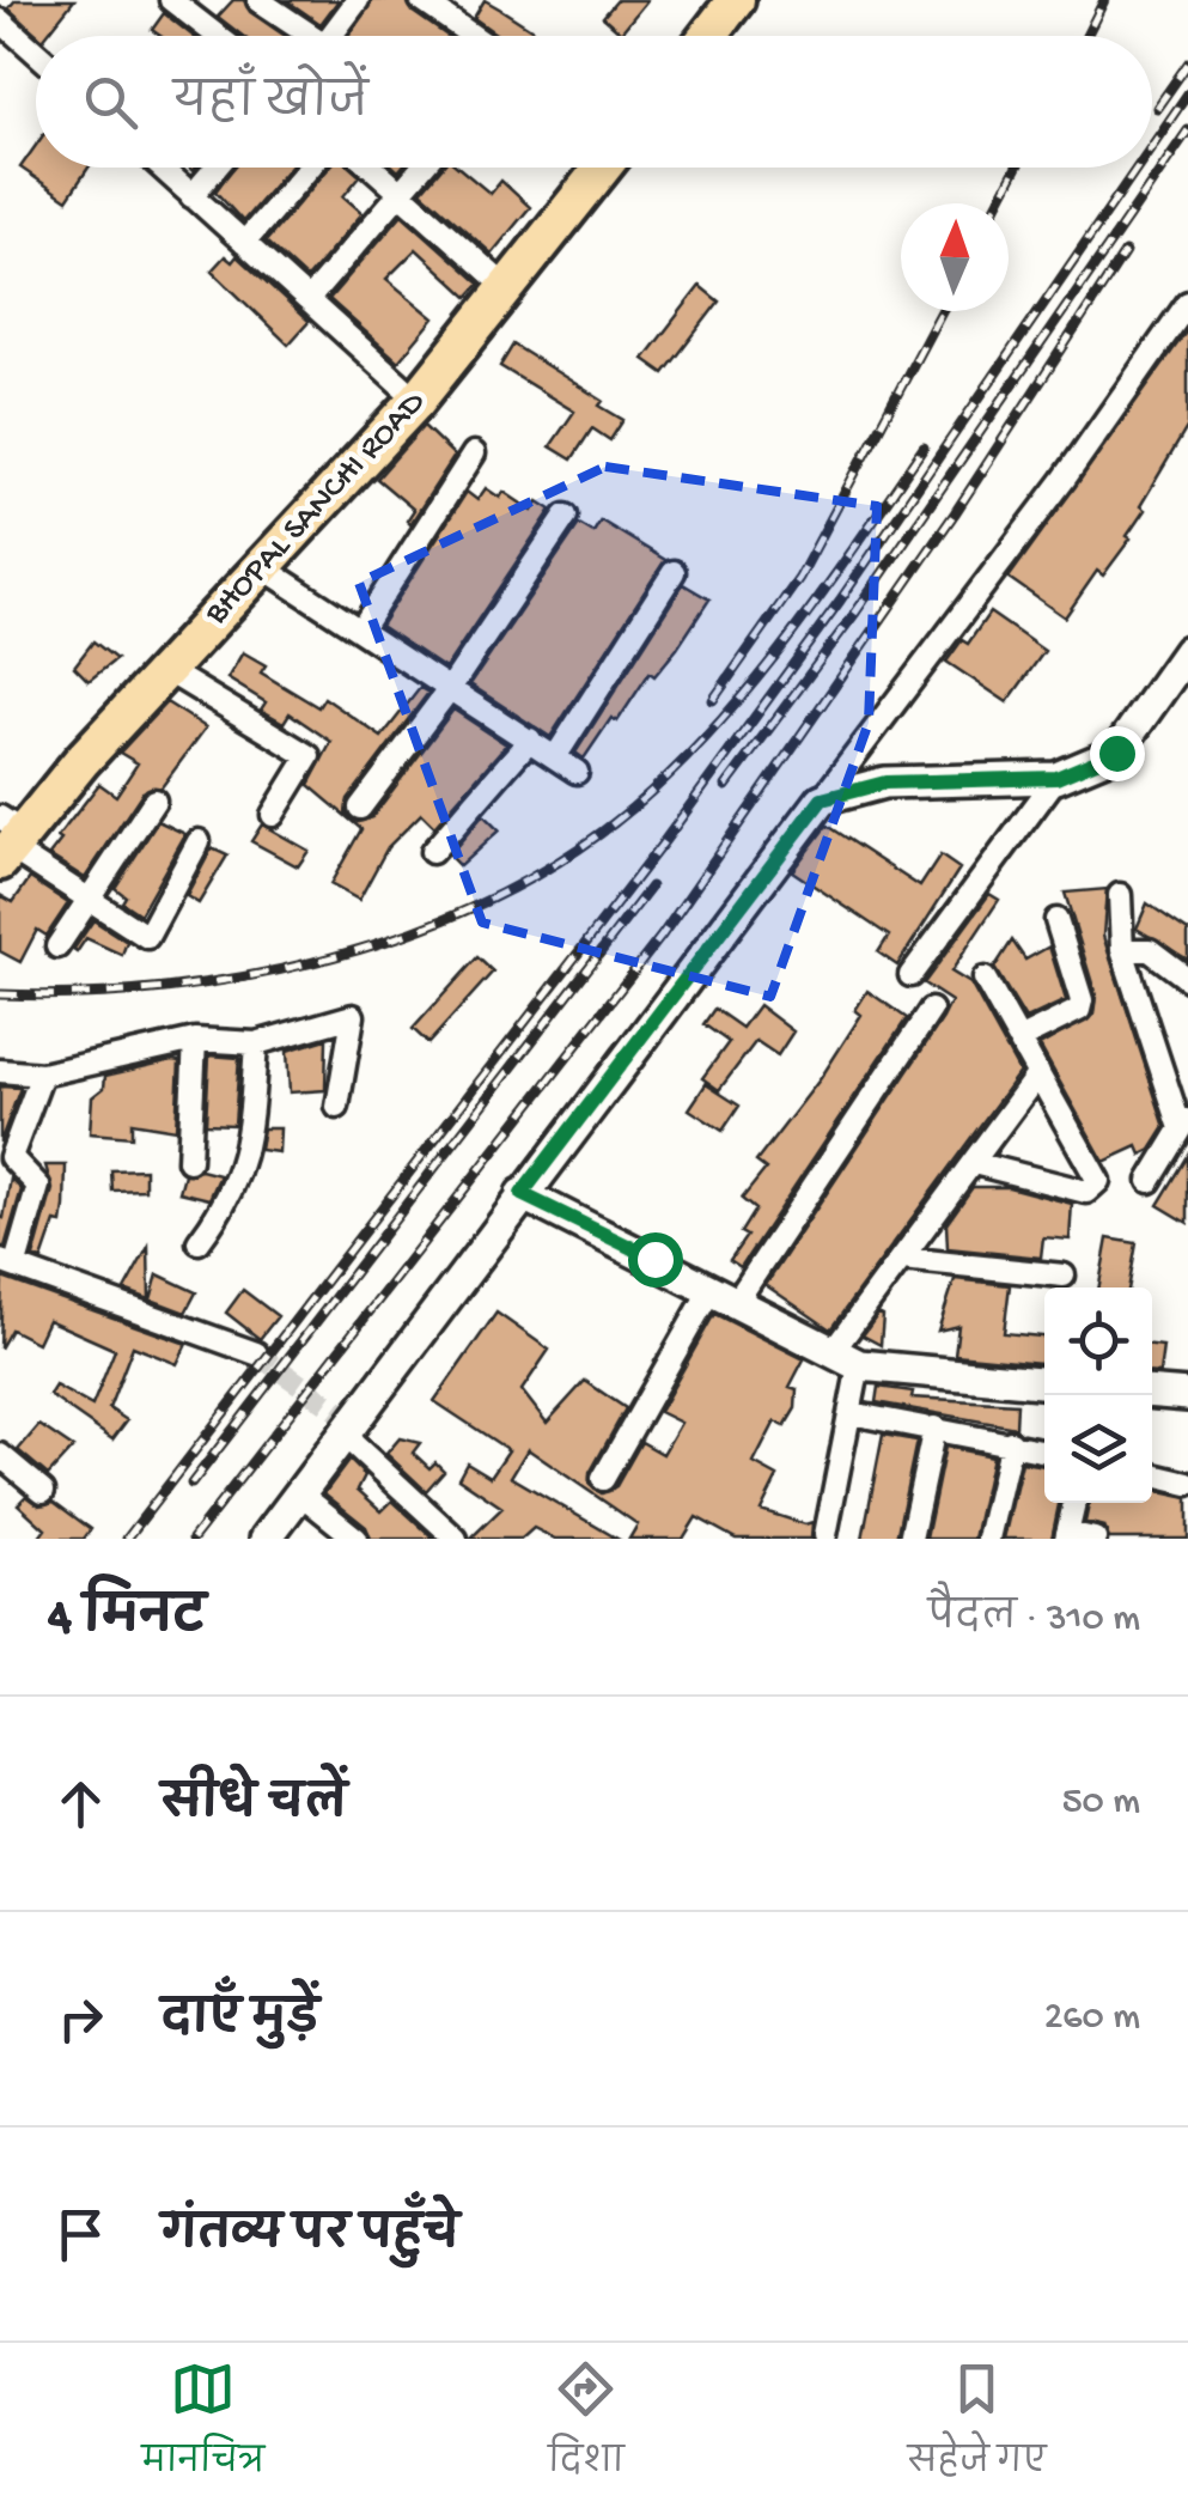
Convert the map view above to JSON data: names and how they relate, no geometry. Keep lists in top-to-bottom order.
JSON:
{
  "streets": {
    "main road": ["BHOPAL SANCHI ROAD"]
  },
  "north": "top",
  "page": {
    "search": "यहाँ खोजें",
    "heading": ["4 मिनट", "पैदल · 310 m"],
    "list": [
      ["सीधे चलें", "50 m"],
      ["दाएँ मुड़ें", "260 m"],
      "गंतव्य पर पहुँचे"
    ],
    "nav": ["मानचित्र", "दिशा", "सहेजे गए"]
  }
}
